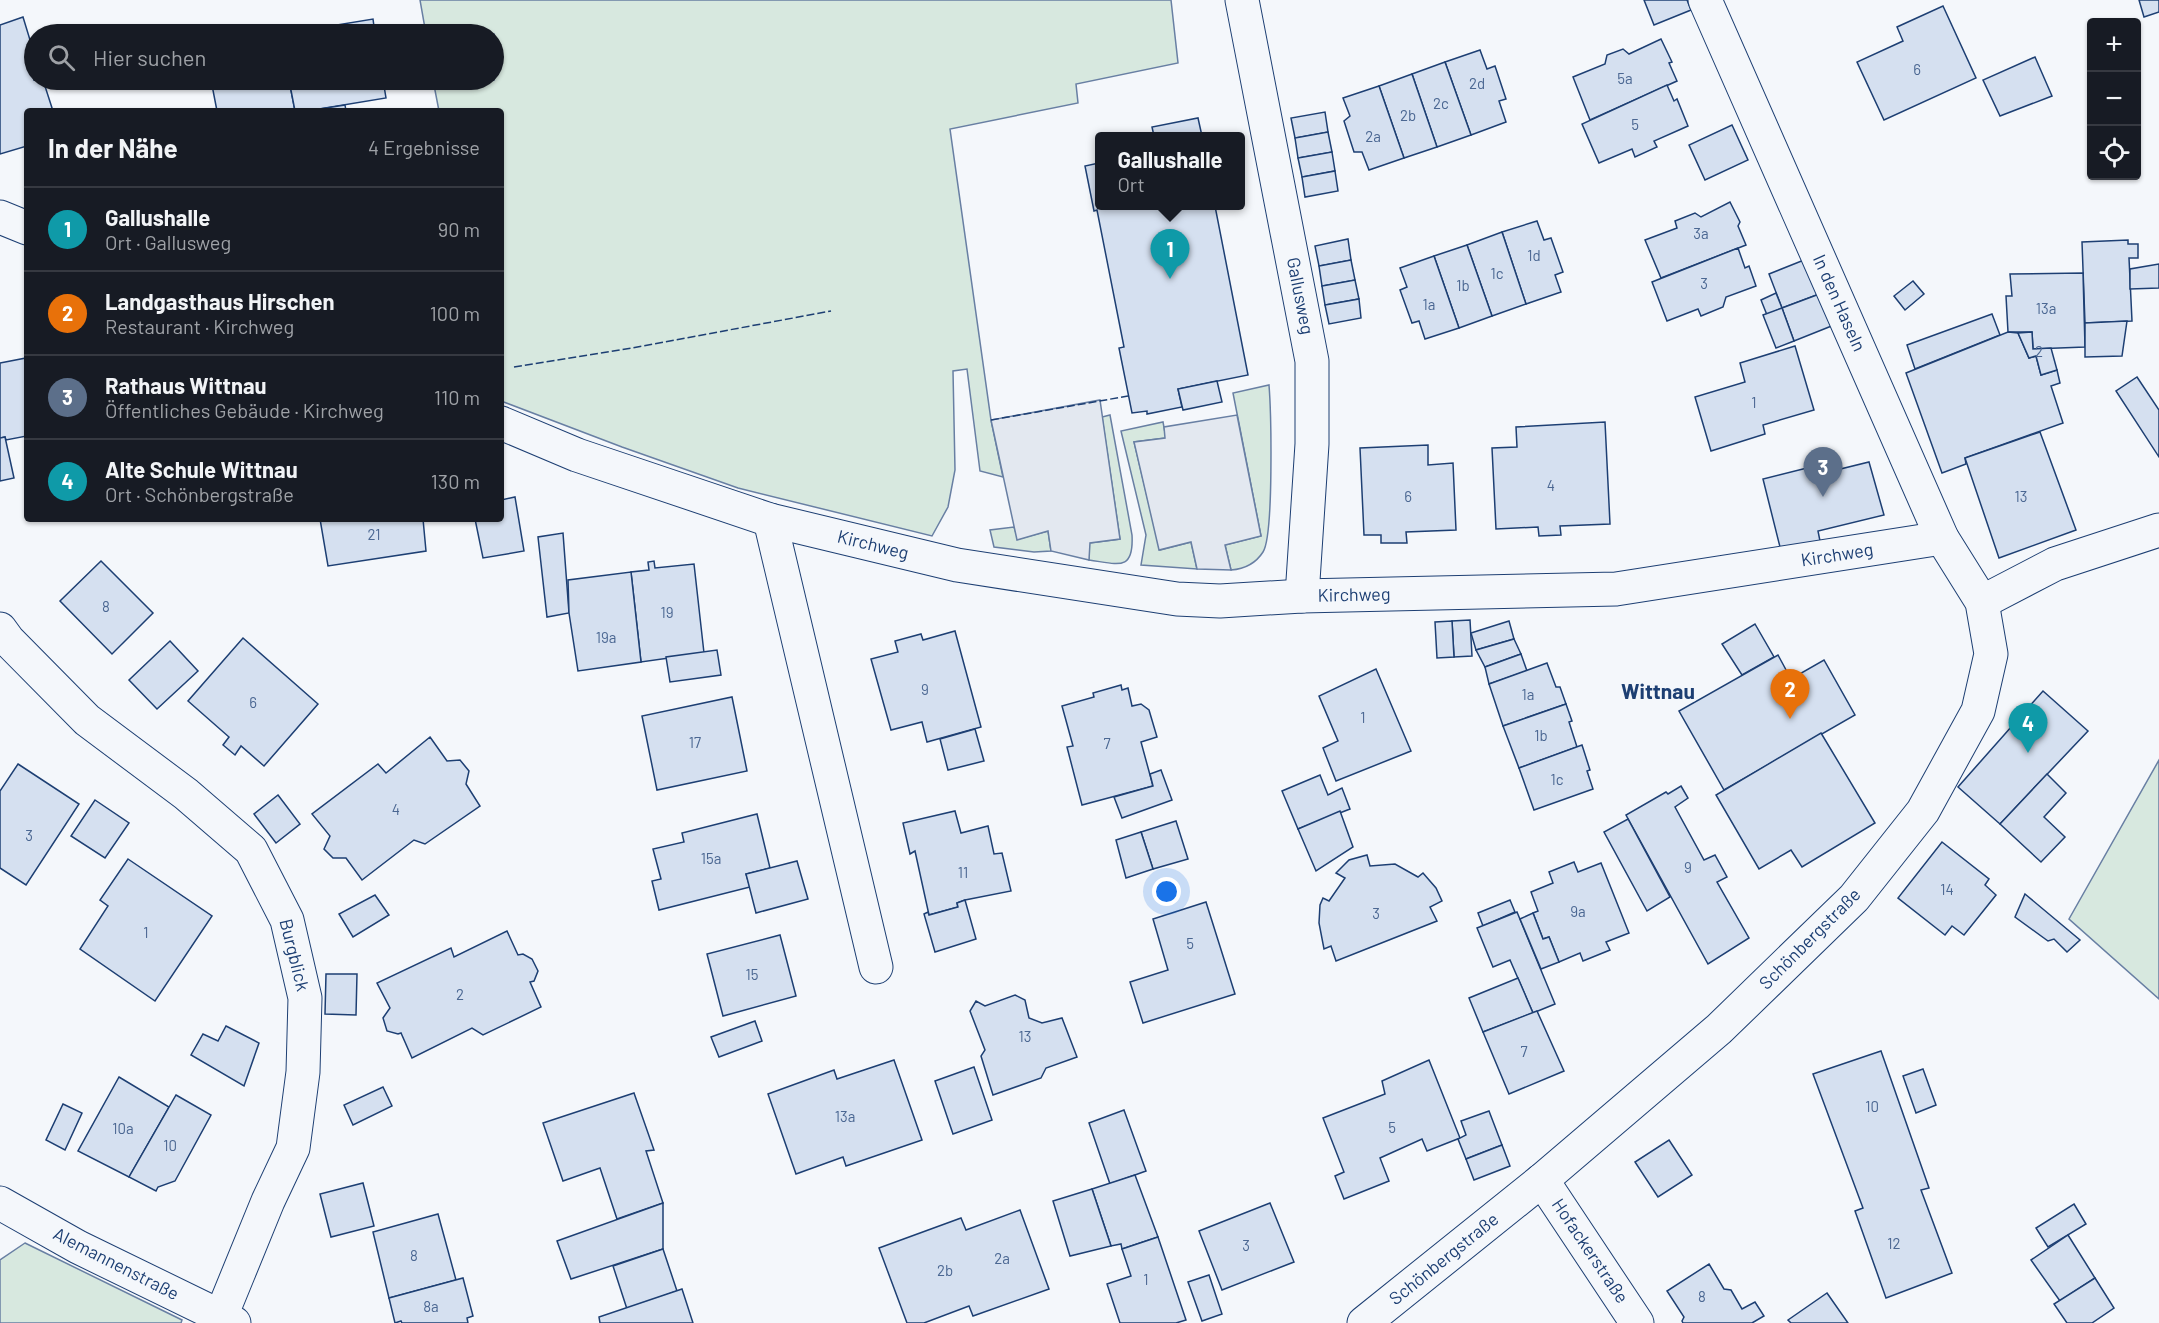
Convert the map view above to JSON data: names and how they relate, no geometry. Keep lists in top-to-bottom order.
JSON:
{
  "streets": {
    "street": [
      "Gallusweg",
      "In den Haseln",
      "Kirchweg",
      "Schönbergstraße",
      "Burgblick",
      "Hofackerstraße",
      "Alemannenstraße"
    ]
  },
  "crossings": [
    ["Gallusweg", "Kirchweg"],
    ["In den Haseln", "Kirchweg"],
    ["In den Haseln", "Schönbergstraße"],
    ["Schönbergstraße", "Hofackerstraße"],
    ["Burgblick", "Alemannenstraße"]
  ],
  "districts": ["Wittnau"],
  "house_numbers": [
    "6",
    "5a",
    "2d",
    "2c",
    "2b",
    "5",
    "2a",
    "3a",
    "1d",
    "1c",
    "3",
    "1b",
    "1a",
    "13a",
    "2",
    "1",
    "4",
    "6",
    "13",
    "21",
    "8",
    "19",
    "19a",
    "9",
    "1a",
    "6",
    "1",
    "1b",
    "17",
    "7",
    "1c",
    "4",
    "3",
    "15a",
    "9",
    "11",
    "14",
    "9a",
    "3",
    "1",
    "5",
    "15",
    "2",
    "13",
    "7",
    "10",
    "13a",
    "5",
    "10a",
    "10",
    "12",
    "3",
    "8",
    "2a",
    "2b",
    "1",
    "8",
    "8a"
  ],
  "page": {
    "map_buttons": ["+", "−"],
    "search": "Hier suchen",
    "heading": ["In der Nähe", "4 Ergebnisse"],
    "popup": ["Gallushalle", "Ort"],
    "list": [
      {
        "mark": "1",
        "name": "Gallushalle",
        "note": "Ort · Gallusweg",
        "value": "90 m"
      },
      {
        "mark": "2",
        "name": "Landgasthaus Hirschen",
        "note": "Restaurant · Kirchweg",
        "value": "100 m"
      },
      {
        "mark": "3",
        "name": "Rathaus Wittnau",
        "note": "Öffentliches Gebäude · Kirchweg",
        "value": "110 m"
      },
      {
        "mark": "4",
        "name": "Alte Schule Wittnau",
        "note": "Ort · Schönbergstraße",
        "value": "130 m"
      }
    ],
    "pins": [
      "1",
      "3",
      "2",
      "4"
    ]
  }
}
